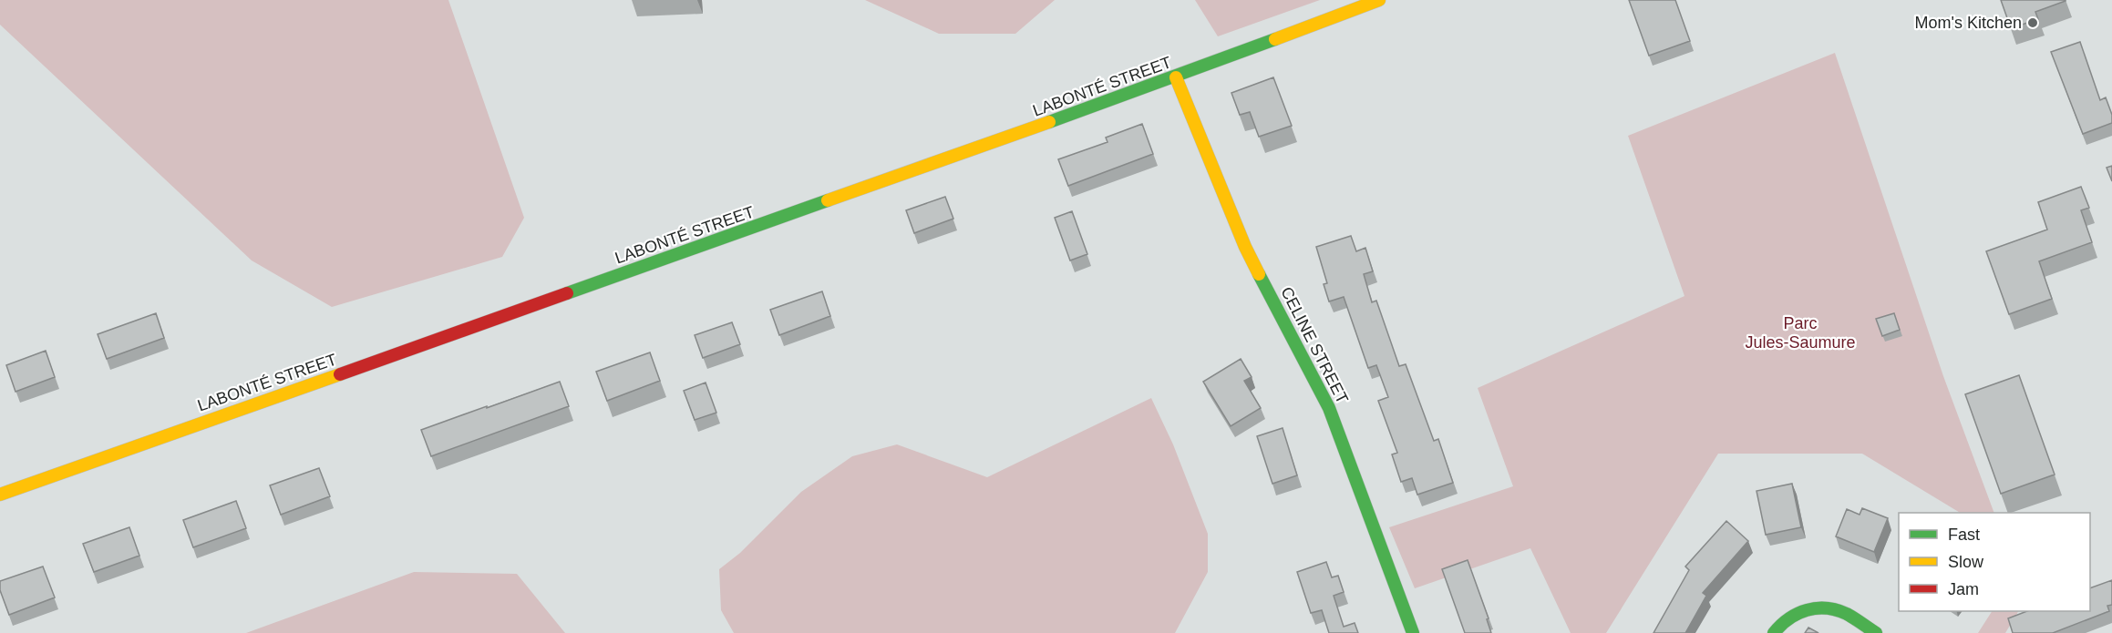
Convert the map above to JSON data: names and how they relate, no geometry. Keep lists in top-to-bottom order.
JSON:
{
  "streets": {
    "street": ["LABONTÉ STREET", "CELINE STREET"]
  },
  "crossings": [
    ["LABONTÉ STREET", "CELINE STREET"]
  ],
  "parks": ["Parc Jules-Saumure"],
  "places": ["Mom's Kitchen"],
  "legend": ["Fast", "Slow", "Jam"]
}
